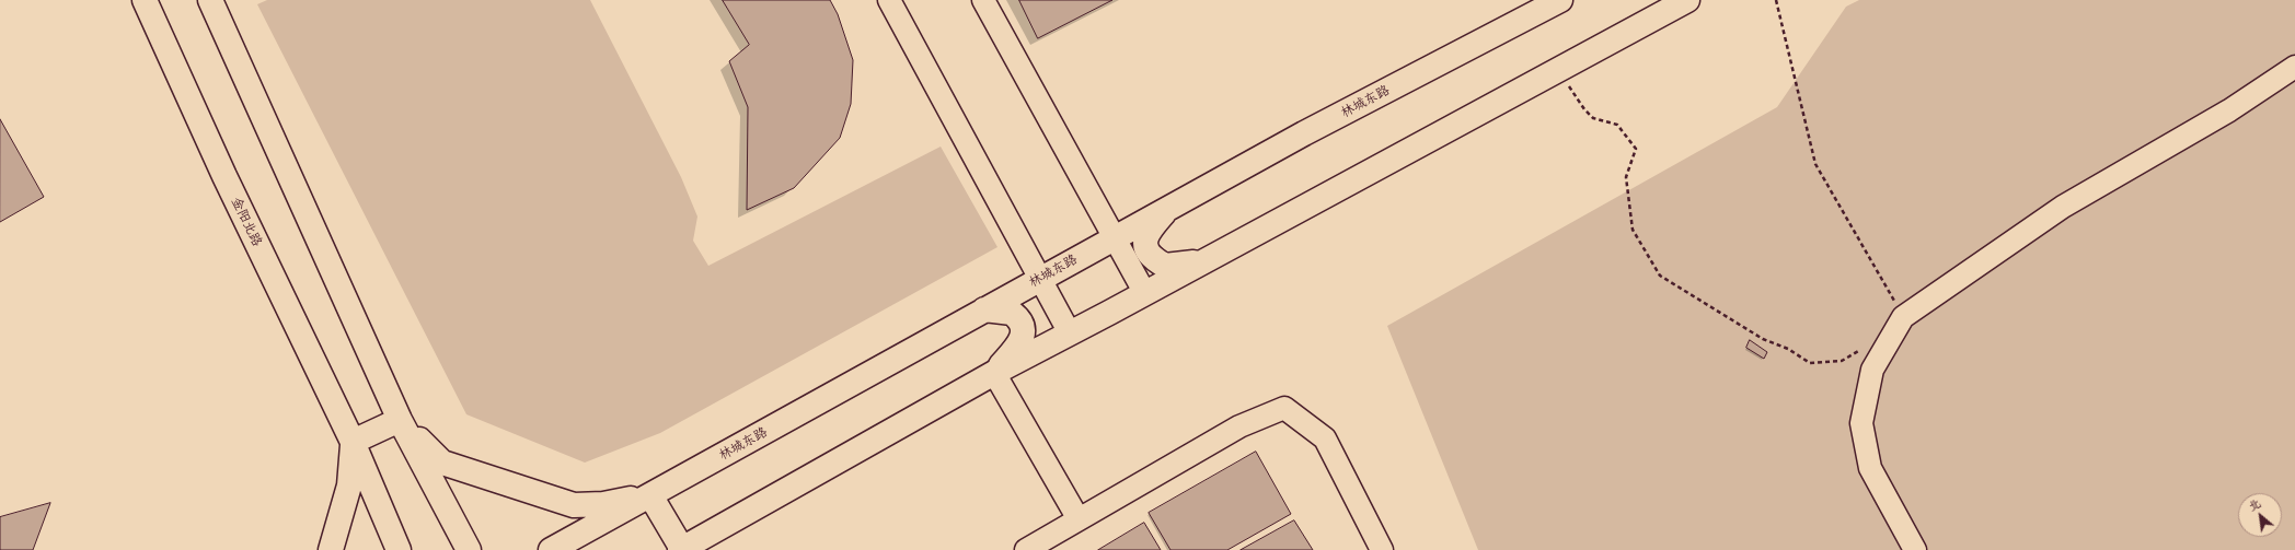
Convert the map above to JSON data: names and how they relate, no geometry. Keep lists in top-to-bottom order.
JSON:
{
  "streets": {
    "main road": ["林城东路", "金阳北路"]
  },
  "north": "top left"
}
